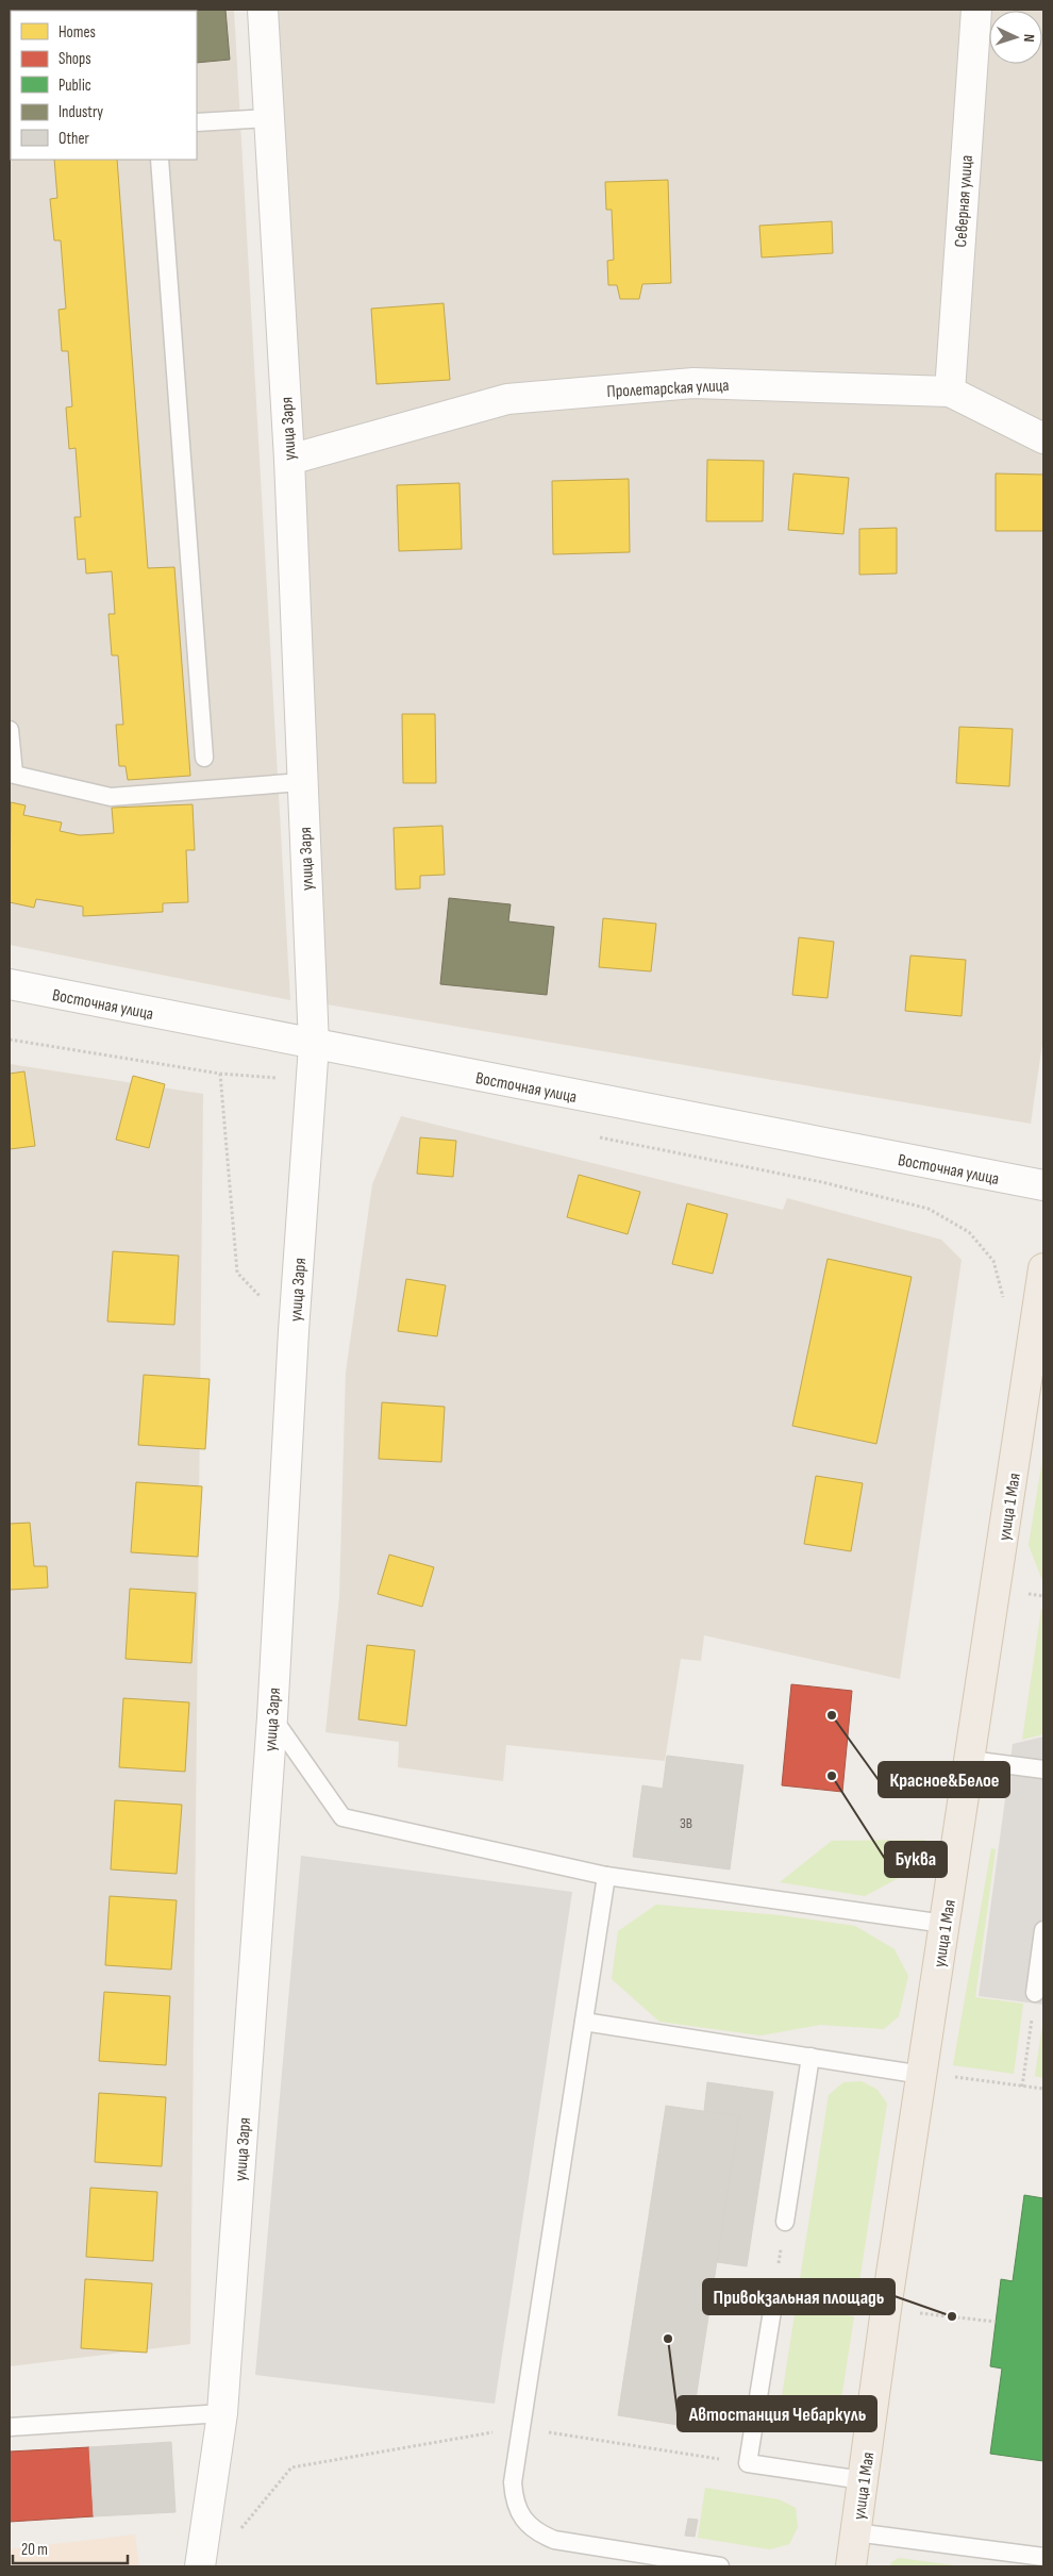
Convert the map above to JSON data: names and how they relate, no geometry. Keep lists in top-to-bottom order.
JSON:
{
  "streets": {
    "main road": ["улица 1 Мая"],
    "street": [
      "Северная улица",
      "Пролетарская улица",
      "улица Заря",
      "Восточная улица"
    ]
  },
  "crossings": [
    ["Северная улица", "Пролетарская улица"],
    ["Пролетарская улица", "улица Заря"],
    ["улица Заря", "Восточная улица"]
  ],
  "places": [
    "Красное&Белое",
    "Буква",
    "Привокзальная площадь",
    "Автостанция Чебаркуль"
  ],
  "house_numbers": ["3В"],
  "legend": [
    "Homes",
    "Shops",
    "Public",
    "Industry",
    "Other"
  ],
  "scale_bar": "20 m",
  "north": "right"
}
